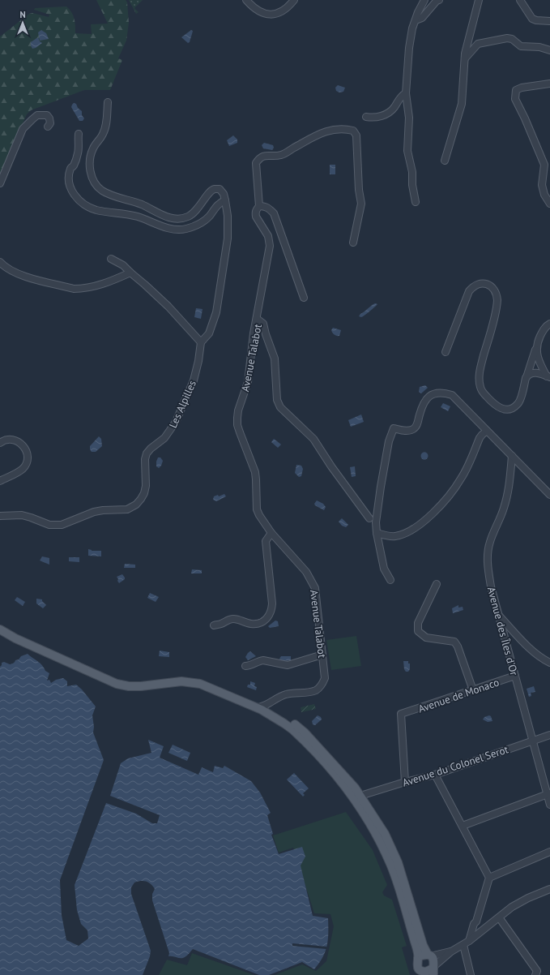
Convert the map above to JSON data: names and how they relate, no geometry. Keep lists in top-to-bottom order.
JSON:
{
  "streets": {
    "street": [
      "Avenue Talabot",
      "Les Alpilles",
      "Avenue des Îles d'Or",
      "Avenue de Monaco",
      "Avenue du Colonel Serot"
    ]
  },
  "crossings": [
    ["Avenue des Îles d'Or", "Avenue de Monaco"],
    ["Avenue des Îles d'Or", "Avenue du Colonel Serot"],
    ["Avenue de Monaco", "Avenue du Colonel Serot"]
  ],
  "north": "top"
}
